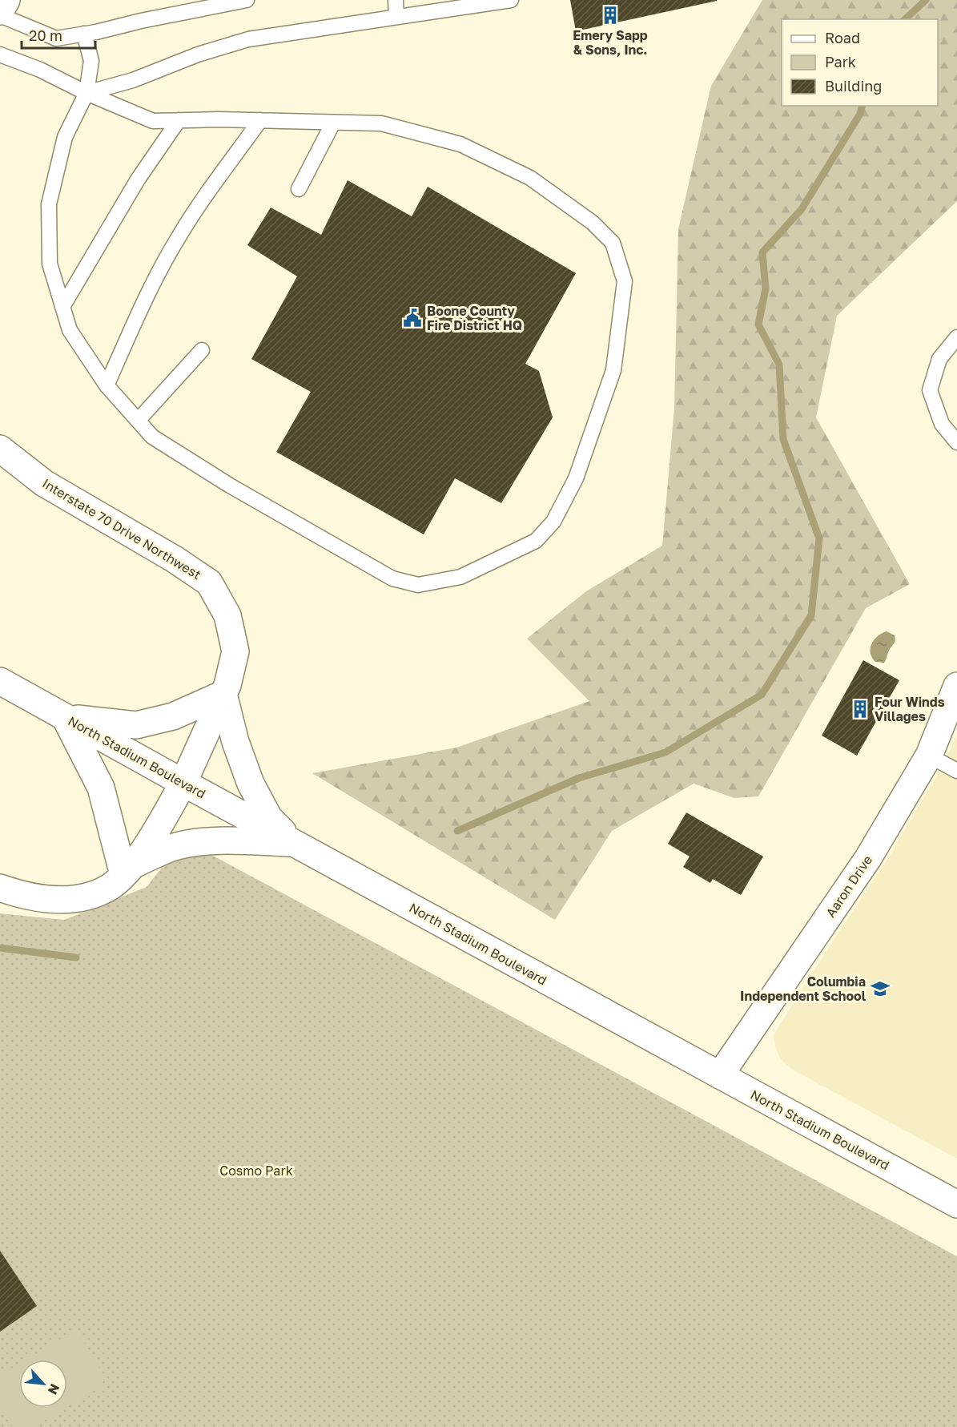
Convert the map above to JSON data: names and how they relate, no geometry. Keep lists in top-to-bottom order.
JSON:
{
  "streets": {
    "main road": ["Interstate 70 Drive Northwest", "North Stadium Boulevard", "Aaron Drive"]
  },
  "crossings": [
    ["Interstate 70 Drive Northwest", "North Stadium Boulevard"],
    ["North Stadium Boulevard", "Aaron Drive"]
  ],
  "parks": ["Cosmo Park"],
  "places": {
    "building": ["Emery Sapp & Sons, Inc.", "Four Winds Villages"],
    "public building": ["Boone County Fire District HQ"],
    "school or university": ["Columbia Independent School"]
  },
  "legend": ["Road", "Park", "Building"],
  "scale_bar": "20 m",
  "north": "bottom right"
}
